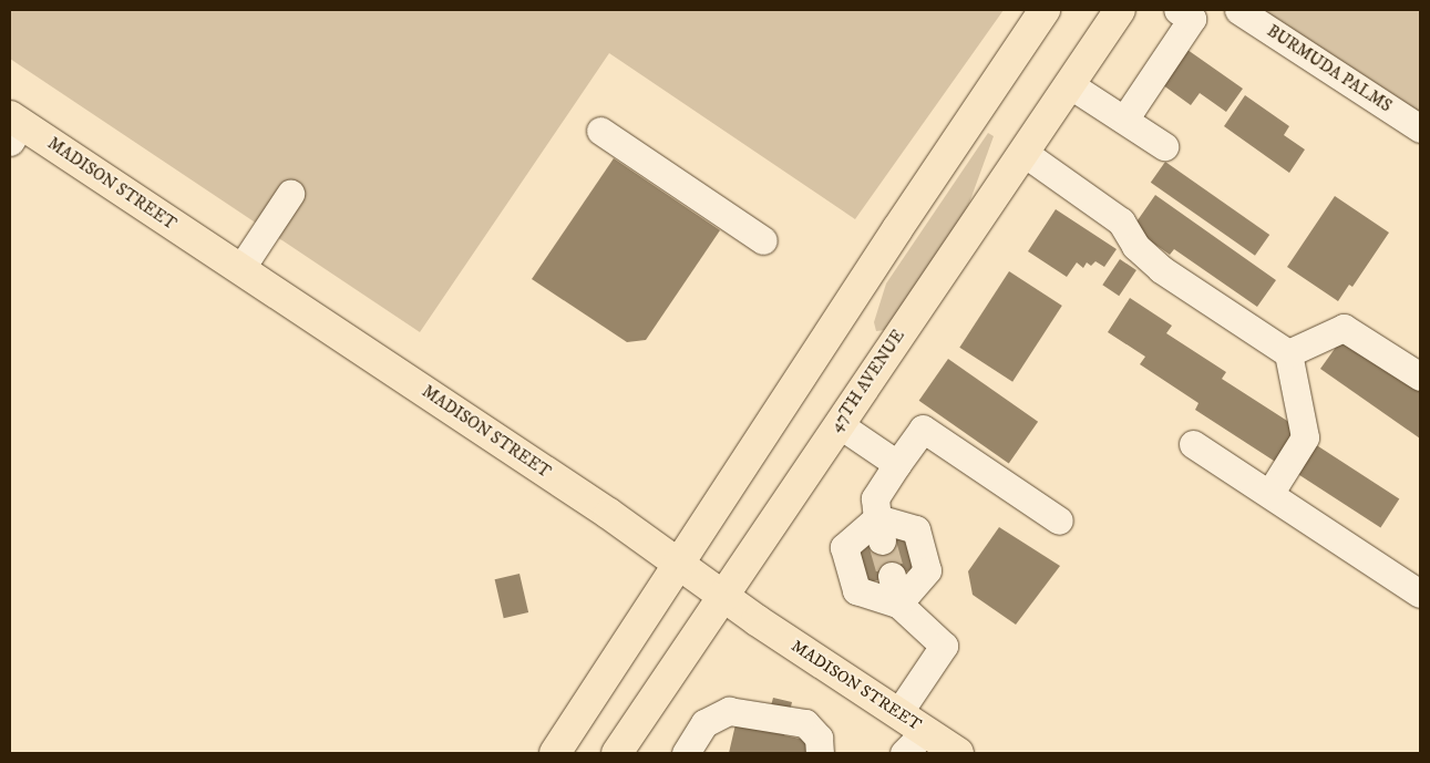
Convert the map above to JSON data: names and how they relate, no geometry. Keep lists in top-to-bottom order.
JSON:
{
  "streets": {
    "main road": ["MADISON STREET", "47TH AVENUE"],
    "lane": ["BURMUDA PALMS"]
  },
  "crossings": [
    ["MADISON STREET", "47TH AVENUE"]
  ]
}
